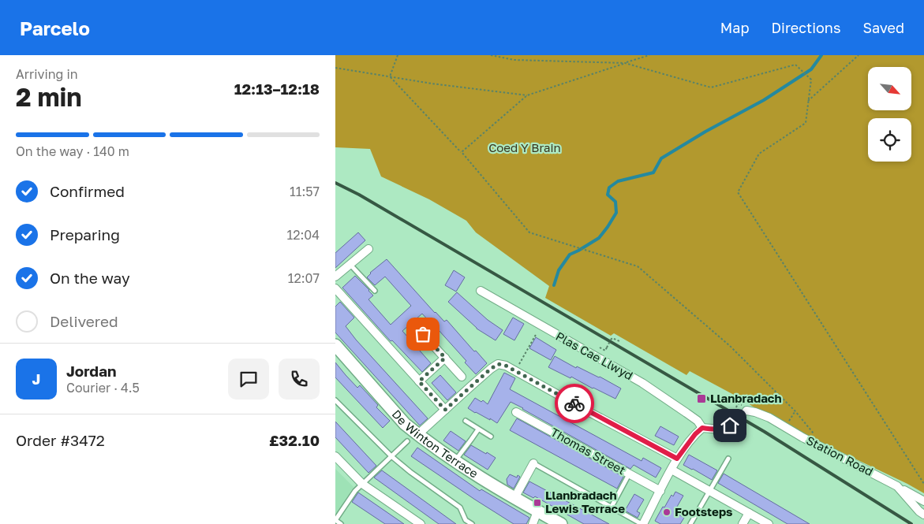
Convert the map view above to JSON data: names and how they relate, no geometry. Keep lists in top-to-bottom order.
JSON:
{
  "streets": {
    "street": [
      "Plas Cae Llwyd",
      "De Winton Terrace",
      "Thomas Street",
      "Station Road"
    ]
  },
  "parks": ["Coed Y Brain"],
  "places": {
    "transit": ["Llanbradach", "Llanbradach Lewis Terrace"],
    "other": ["Footsteps"]
  },
  "north": "bottom right",
  "page": {
    "header": "Parcelo",
    "nav": ["Map", "Directions", "Saved"],
    "heading": ["2 min", "Arriving in", "12:13–12:18"],
    "panel": [
      "Jordan",
      "Courier · 4.5",
      "Order #3472",
      "£32.10"
    ],
    "bar": "On the way · 140 m",
    "list": [
      ["Confirmed", "11:57"],
      ["Preparing", "12:04"],
      ["On the way", "12:07"],
      "Delivered"
    ],
    "round": "J"
  }
}
